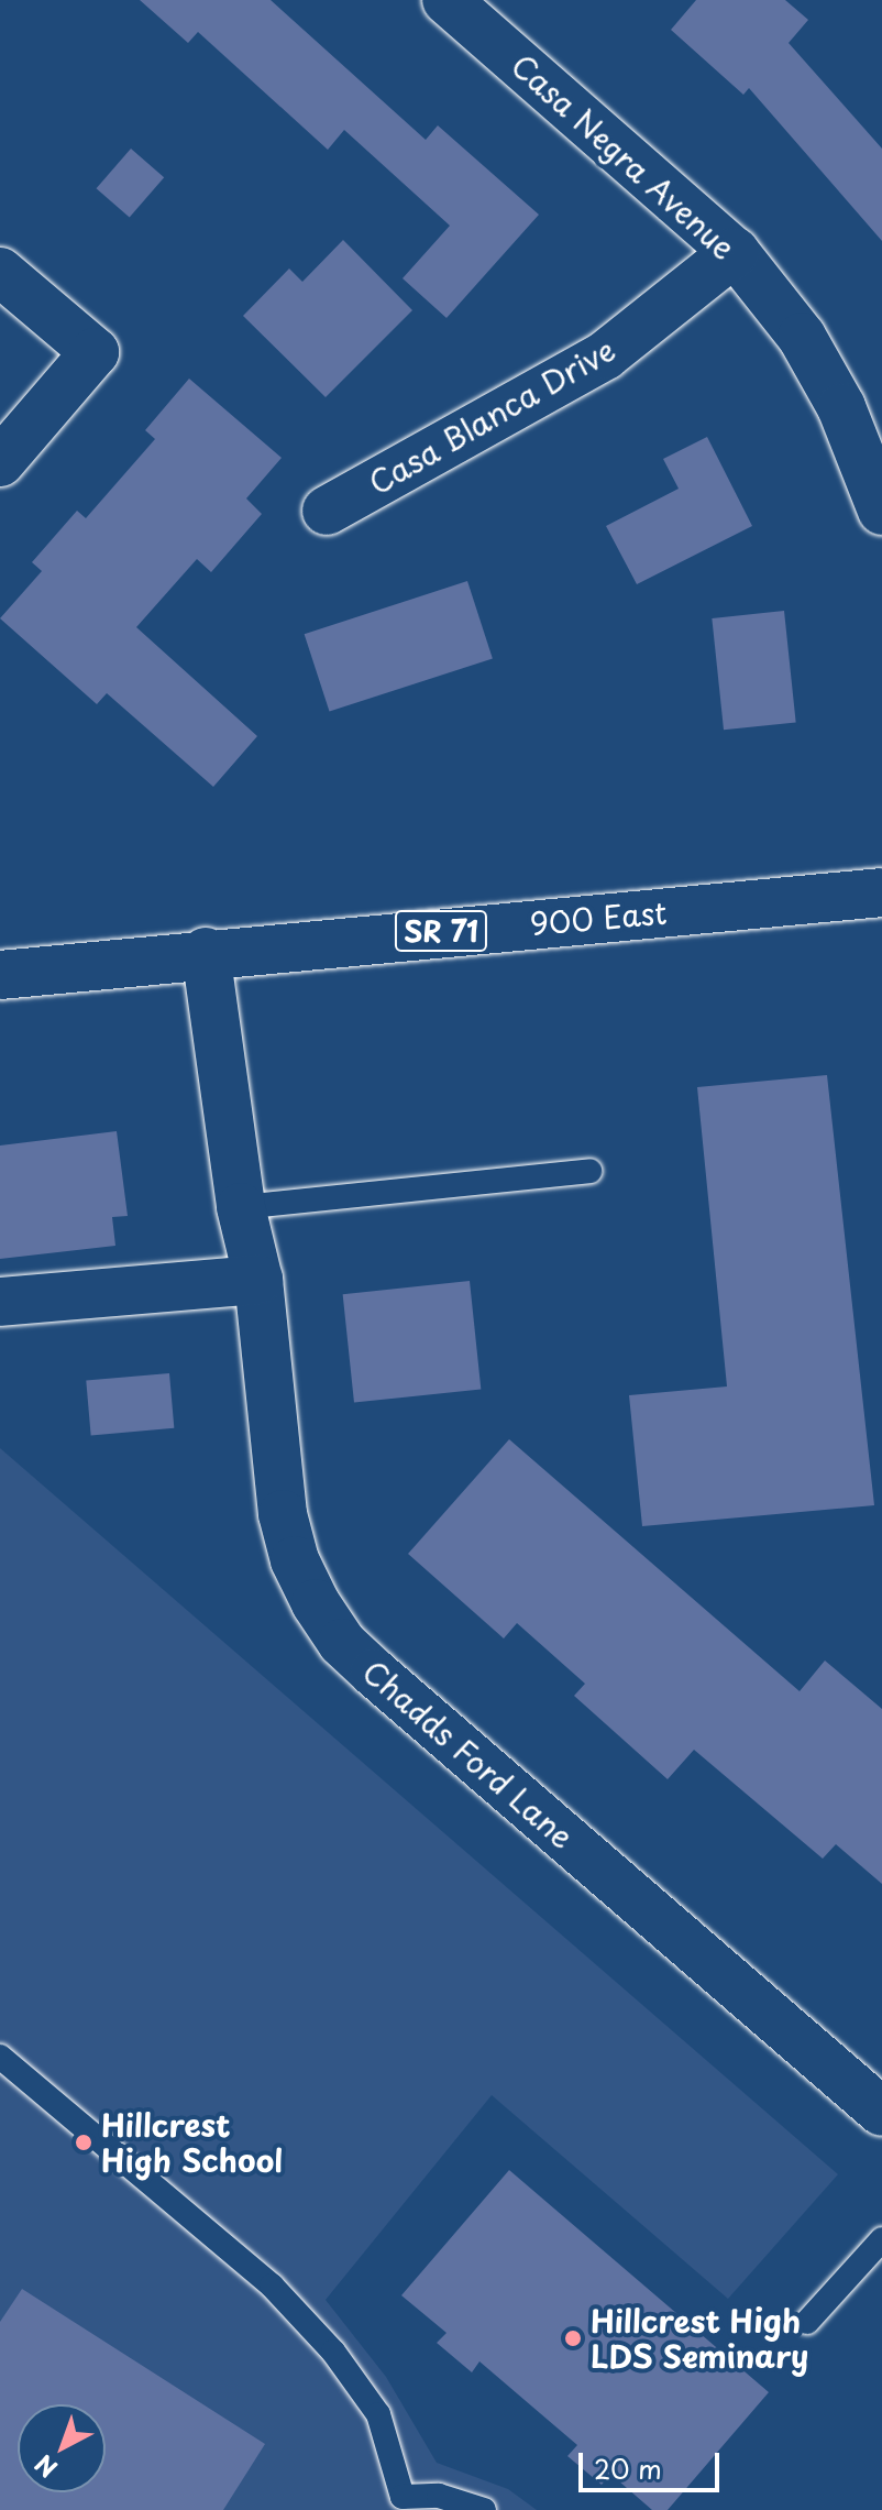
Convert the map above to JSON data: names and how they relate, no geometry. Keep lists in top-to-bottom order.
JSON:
{
  "streets": {
    "street": [
      "Casa Negra Avenue",
      "Casa Blanca Drive",
      "900 East",
      "SR 71",
      "Chadds Ford Lane"
    ]
  },
  "crossings": [
    ["Casa Negra Avenue", "Casa Blanca Drive"],
    ["900 East", "Chadds Ford Lane"]
  ],
  "places": ["Hillcrest High School", "Hillcrest High LDS Seminary"],
  "scale_bar": "20 m",
  "north": "bottom left"
}
